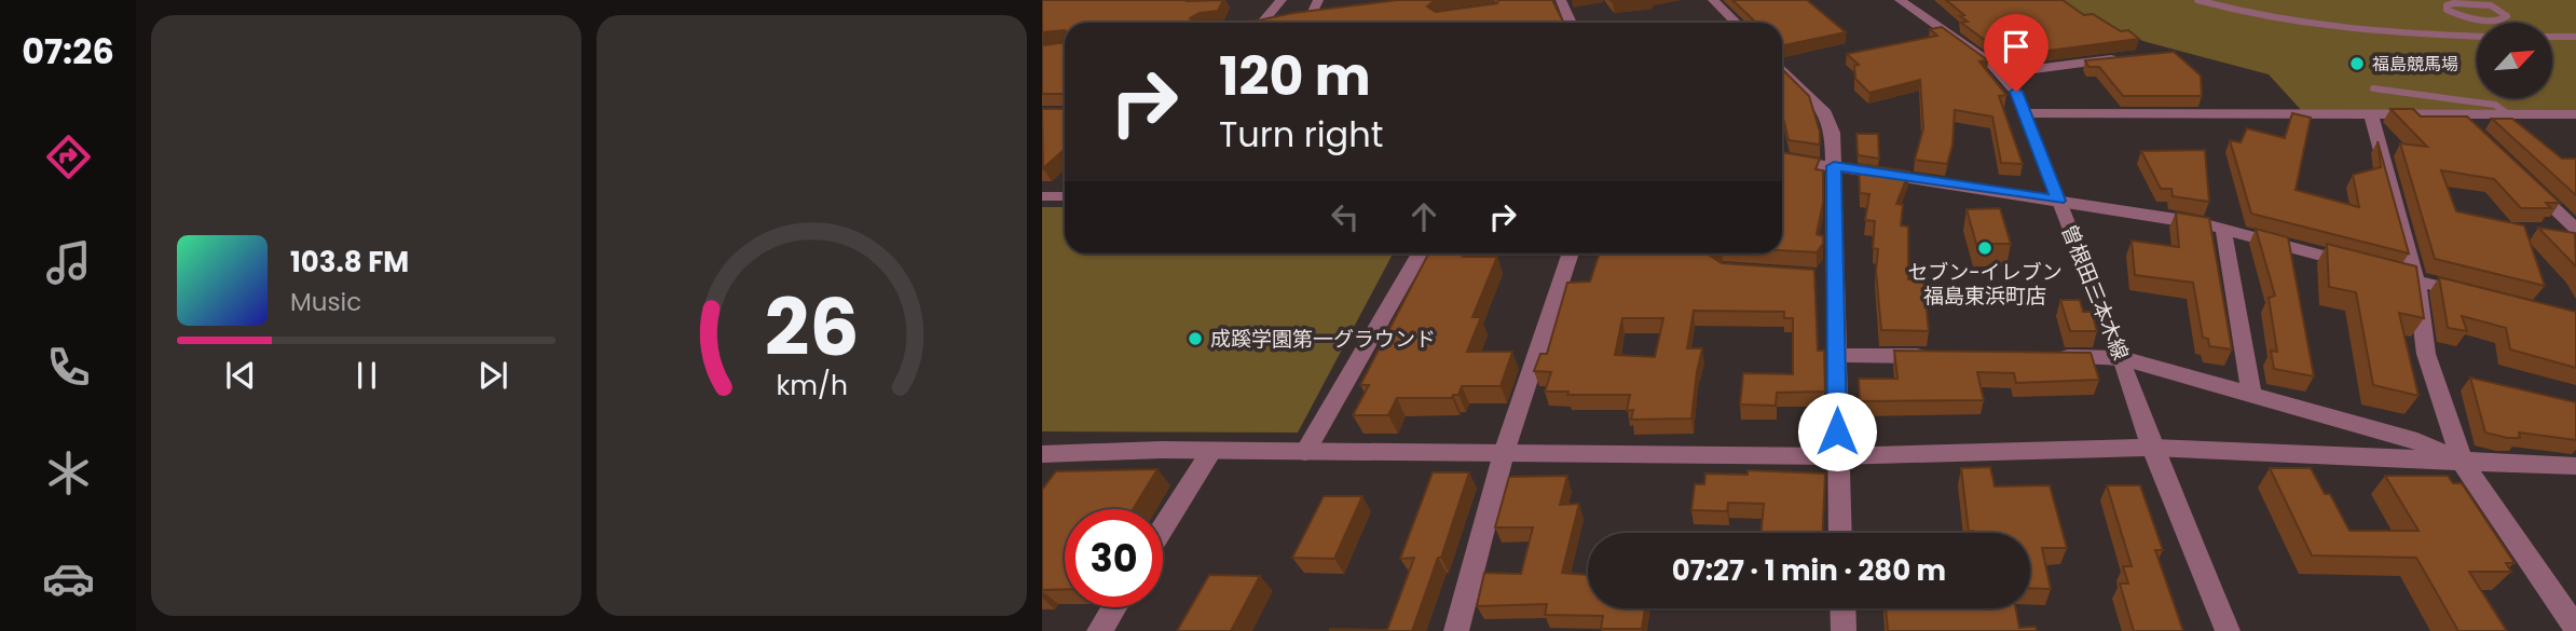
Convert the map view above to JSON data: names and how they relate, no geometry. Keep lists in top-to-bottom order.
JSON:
{
  "streets": {
    "street": ["曽根田三本木線"]
  },
  "places": ["福島競馬場", "セブン-イレブン 福島東浜町店", "成蹊学園第一グラウンド"],
  "north": "top right",
  "page": {
    "tabs": "07:26",
    "turn": ["120 m", "Turn right"],
    "song": ["103.8 FM", "Music"],
    "limit": "30",
    "trip": "07:27 · 1 min · 280 m",
    "gauge": ["26", "km/h"]
  }
}
